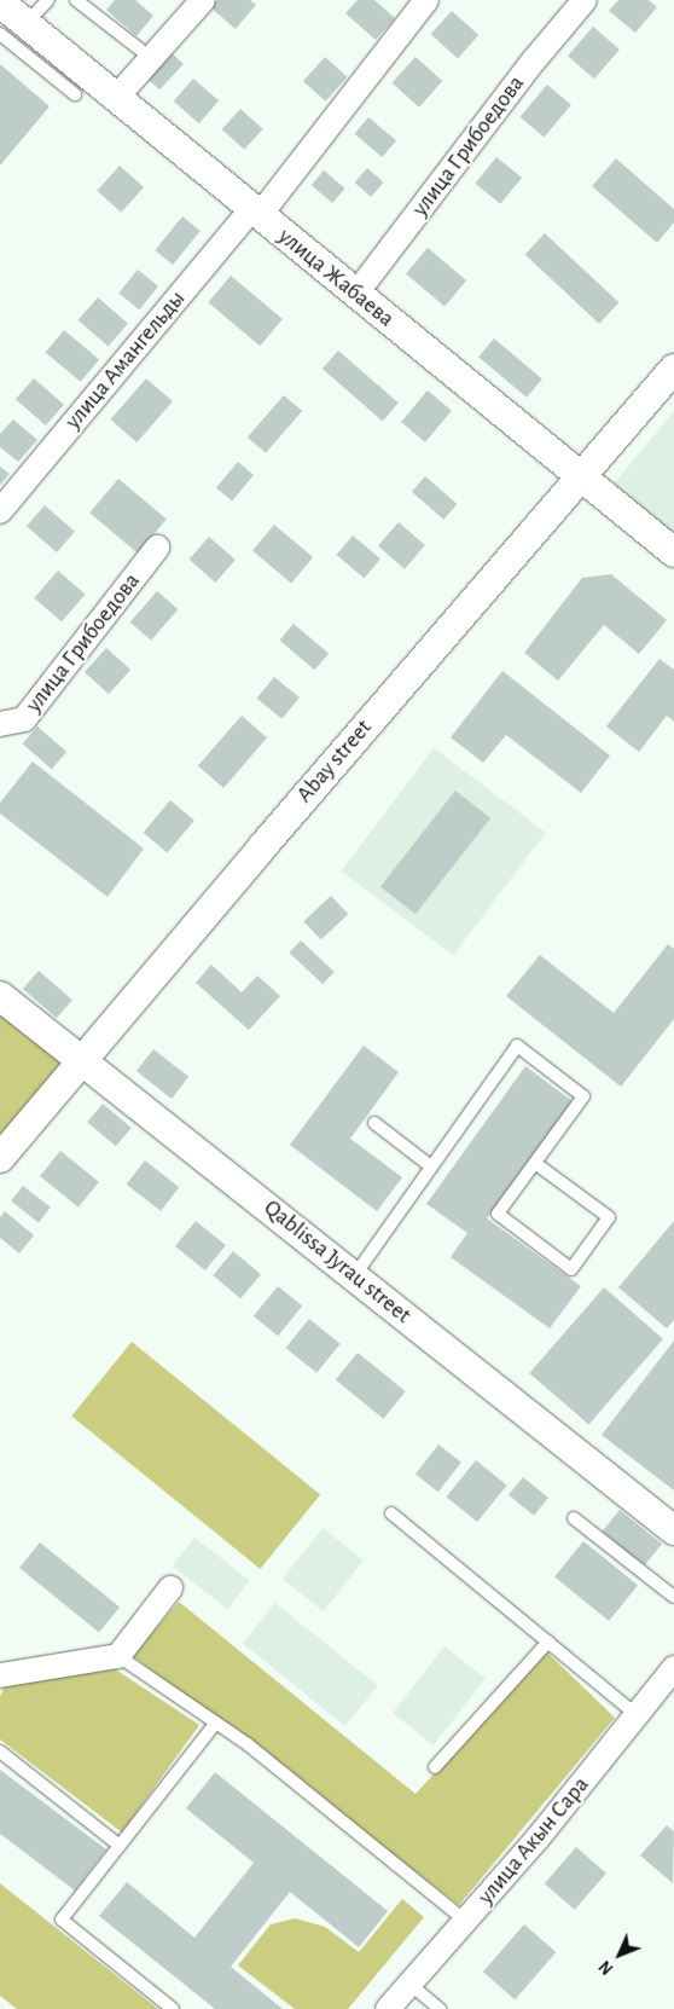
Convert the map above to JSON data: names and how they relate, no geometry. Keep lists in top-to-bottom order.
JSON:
{
  "streets": {
    "street": [
      "улица Грибоедова",
      "улица Жабаева",
      "улица Амангельды",
      "Abay street",
      "Qablissa Jyrau street",
      "улица Акын Сара"
    ]
  },
  "crossings": [
    ["улица Грибоедова", "улица Жабаева"],
    ["улица Жабаева", "улица Амангельды"],
    ["улица Жабаева", "Abay street"],
    ["Abay street", "Qablissa Jyrau street"]
  ],
  "north": "bottom left"
}
